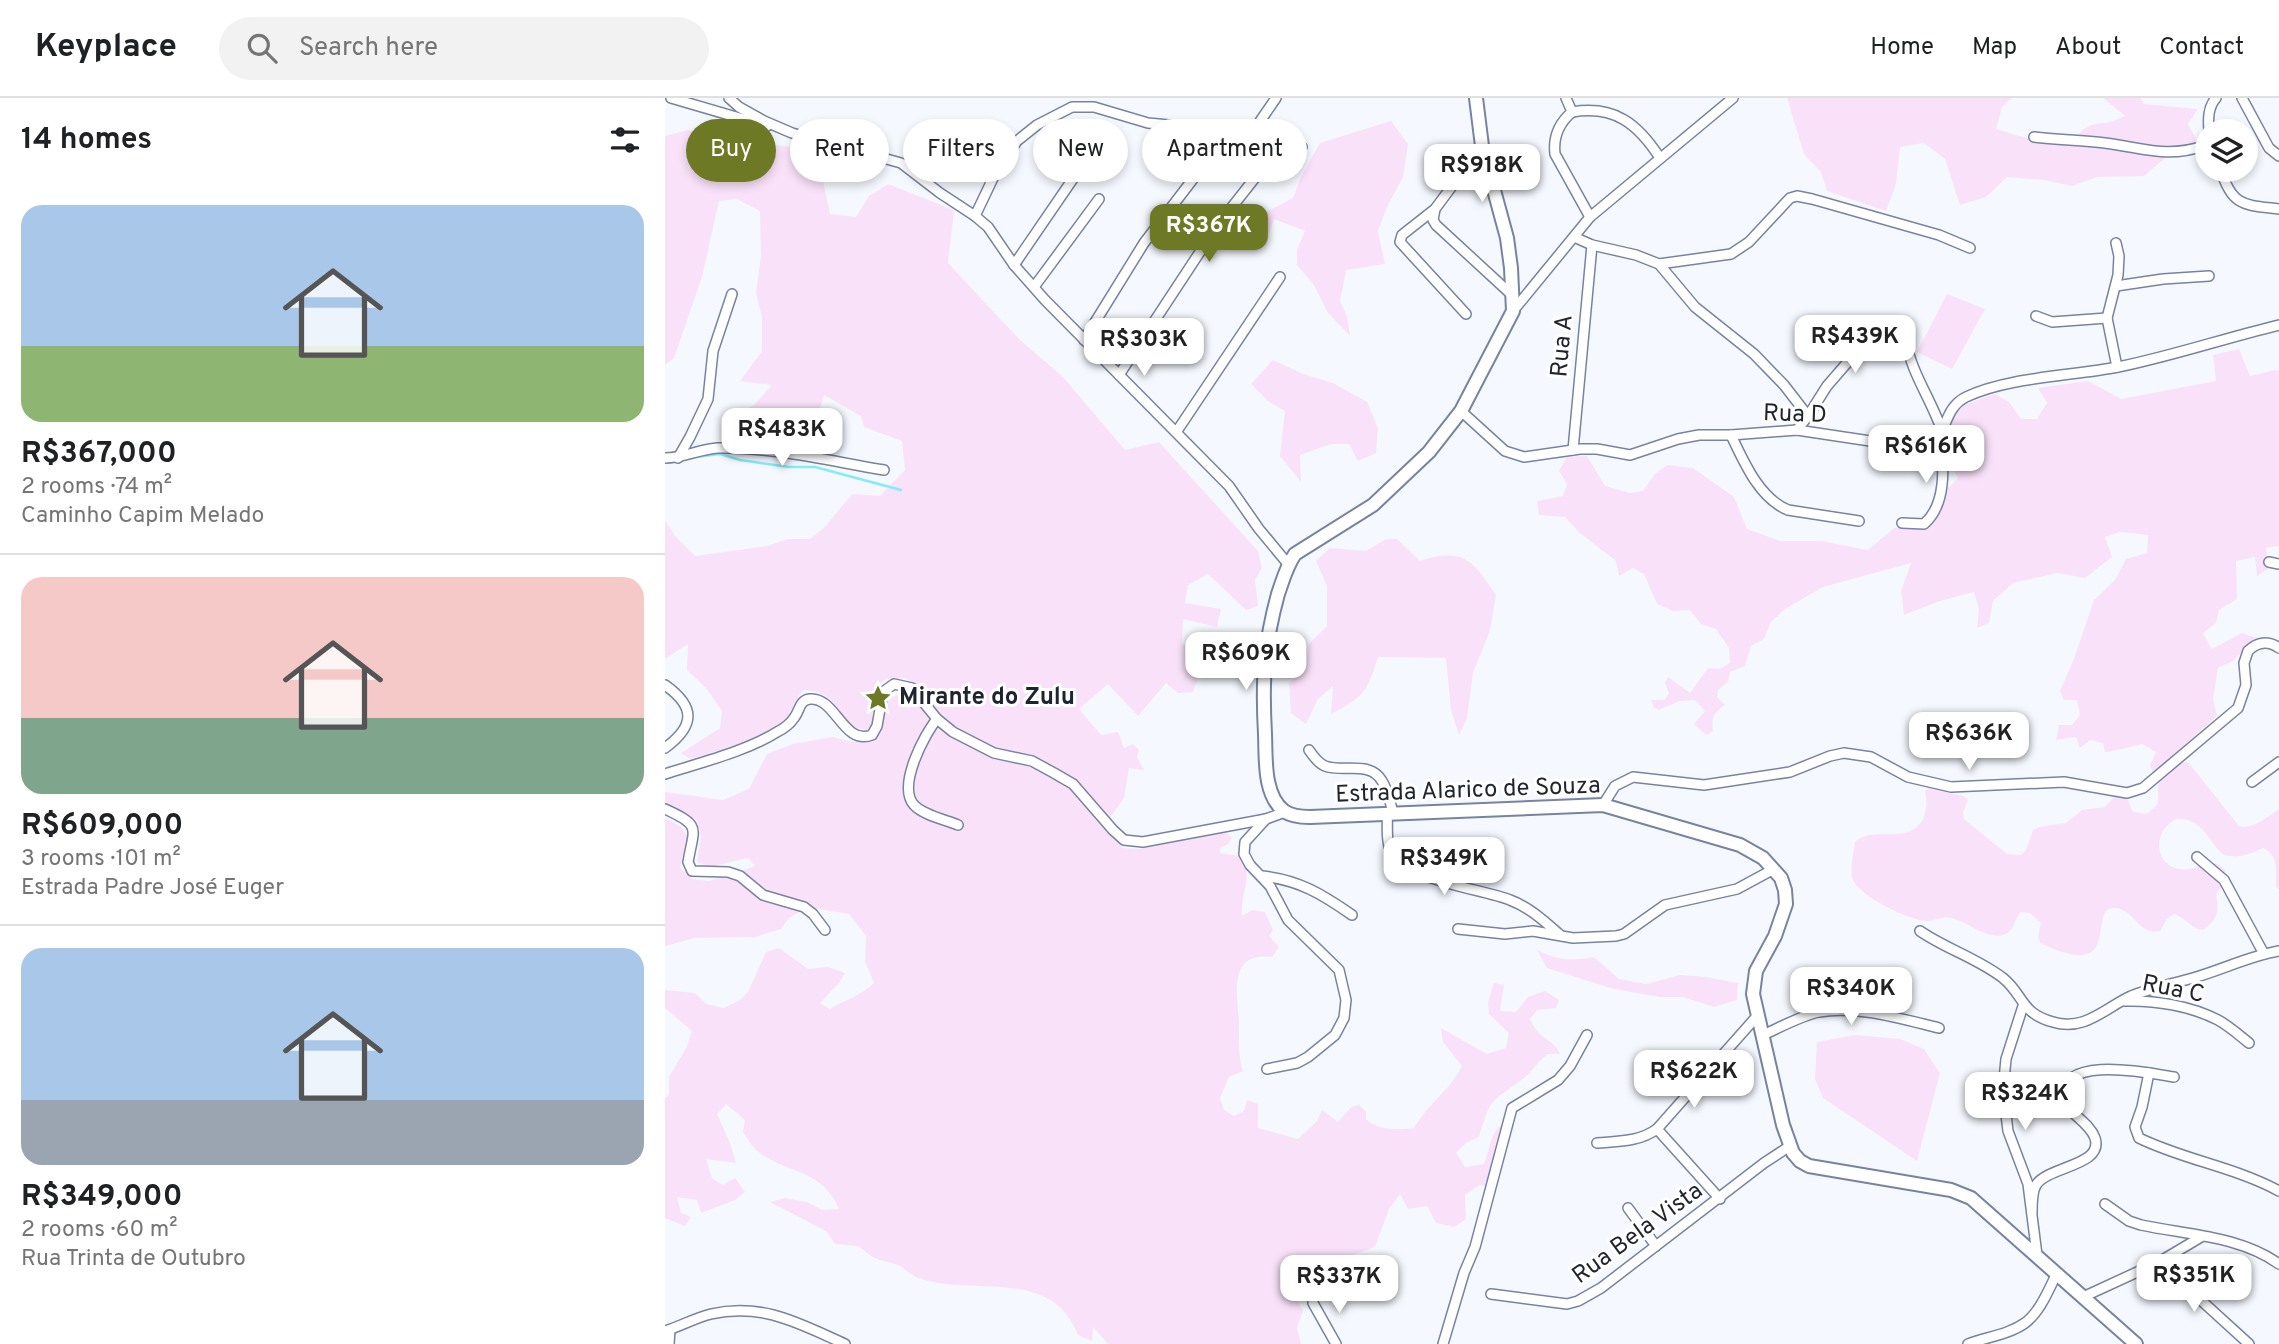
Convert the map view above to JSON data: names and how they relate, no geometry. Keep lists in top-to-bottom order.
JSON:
{
  "streets": {
    "main road": ["Estrada Alarico de Souza"],
    "street": [
      "Rua A",
      "Rua D",
      "Rua C",
      "Rua Bela Vista"
    ]
  },
  "crossings": [
    ["Rua A", "Rua D"]
  ],
  "places": {
    "place": ["Mirante do Zulu"]
  },
  "page": {
    "header": "Keyplace",
    "search": "Search here",
    "nav": [
      "Home",
      "Map",
      "About",
      "Contact"
    ],
    "heading": "14 homes",
    "chip": [
      "Buy",
      "Rent",
      "Filters",
      "New",
      "Apartment"
    ],
    "price": [
      "R$918K",
      "R$367K",
      "R$439K",
      "R$303K",
      "R$483K",
      "R$616K",
      "R$609K",
      "R$636K",
      "R$349K",
      "R$340K",
      "R$622K",
      "R$324K",
      "R$351K",
      "R$337K"
    ],
    "list": [
      {
        "name": "R$367,000",
        "note": "2 rooms · 74 m² · Caminho Capim Melado"
      },
      {
        "name": "R$609,000",
        "note": "3 rooms · 101 m² · Estrada Padre José Euger"
      },
      {
        "name": "R$349,000",
        "note": "2 rooms · 60 m² · Rua Trinta de Outubro"
      }
    ]
  }
}
